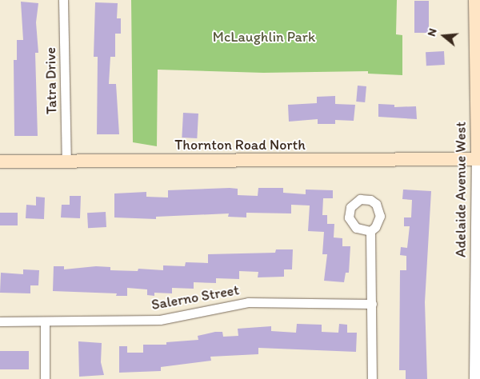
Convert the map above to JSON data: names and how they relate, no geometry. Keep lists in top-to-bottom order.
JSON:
{
  "streets": {
    "main road": ["Thornton Road North", "Adelaide Avenue West"],
    "street": ["Tatra Drive", "Salerno Street"]
  },
  "crossings": [
    ["Tatra Drive", "Thornton Road North"],
    ["Thornton Road North", "Adelaide Avenue West"]
  ],
  "parks": ["McLaughlin Park"],
  "north": "left"
}
